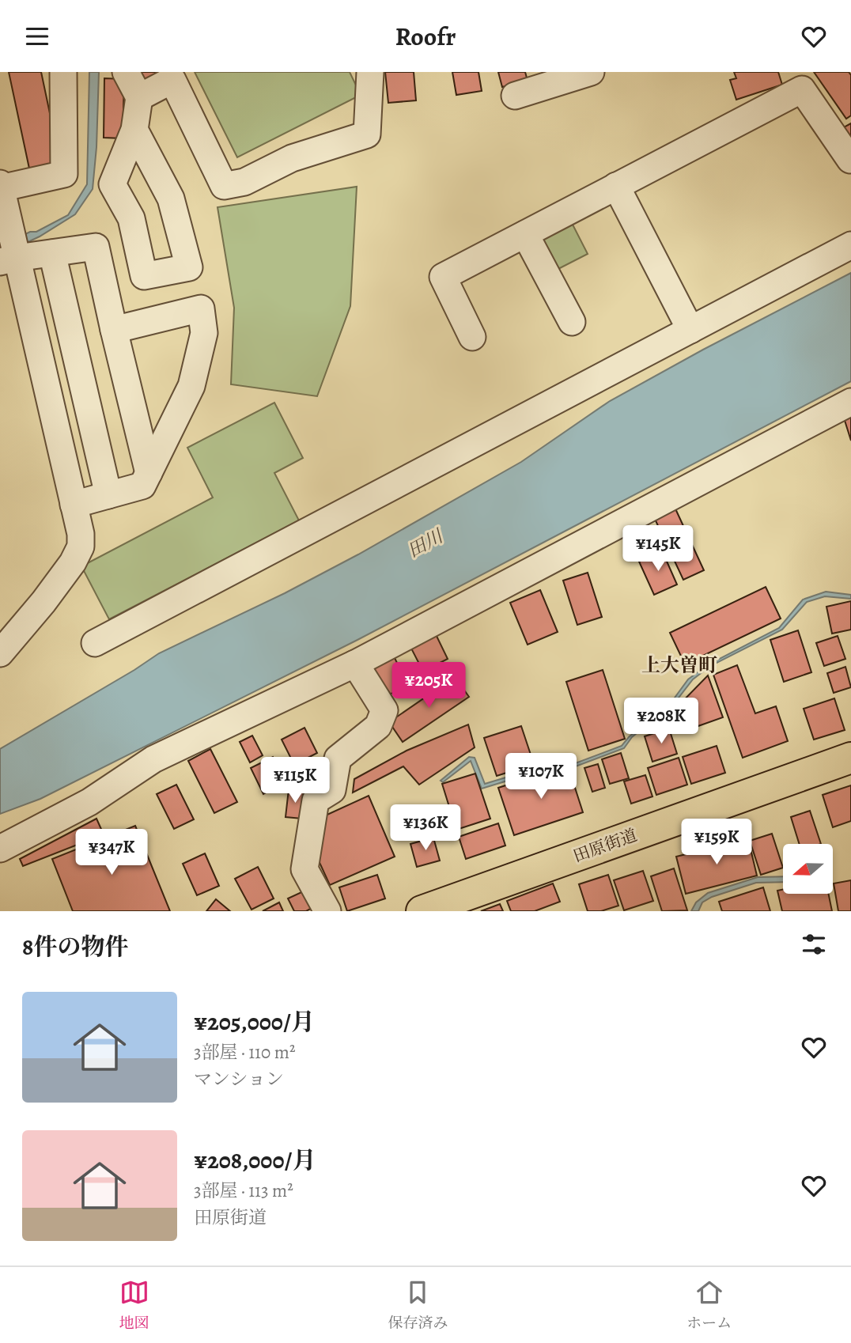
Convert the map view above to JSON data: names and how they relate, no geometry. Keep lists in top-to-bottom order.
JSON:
{
  "streets": {
    "main road": ["田原街道"]
  },
  "districts": ["上大曽町"],
  "water": ["田川"],
  "north": "left",
  "page": {
    "header": "Roofr",
    "price": [
      "¥145K",
      "¥205K",
      "¥208K",
      "¥107K",
      "¥115K",
      "¥136K",
      "¥159K",
      "¥347K"
    ],
    "heading": "8件の物件",
    "list": [
      {
        "name": "¥205,000/月",
        "note": "3部屋 · 110 m² · マンション"
      },
      {
        "name": "¥208,000/月",
        "note": "3部屋 · 113 m² · 田原街道"
      }
    ],
    "tabs": ["地図", "保存済み", "ホーム"]
  }
}
